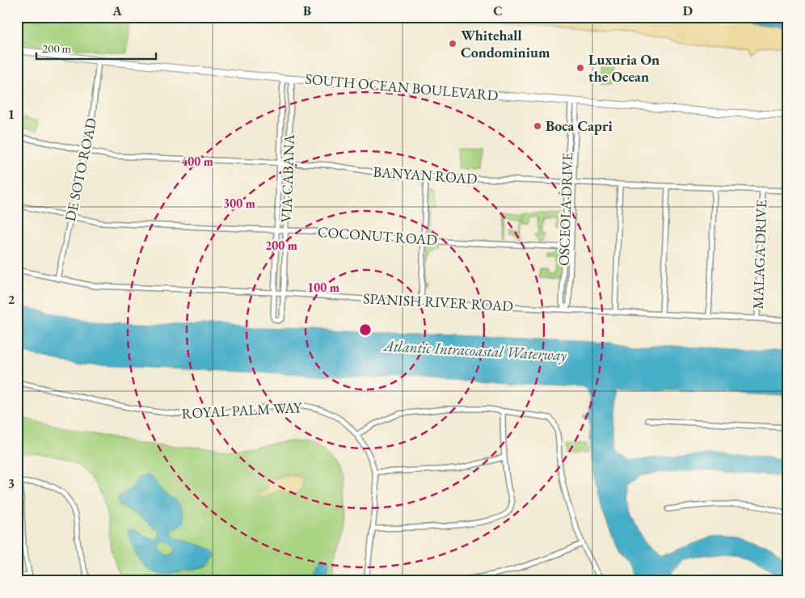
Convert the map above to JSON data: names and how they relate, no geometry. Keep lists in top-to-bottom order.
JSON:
{
  "streets": {
    "main road": ["SOUTH OCEAN BOULEVARD"],
    "street": [
      "DE SOTO ROAD",
      "BANYAN ROAD",
      "VIA CABANA",
      "OSCEOLA DRIVE",
      "COCONUT ROAD",
      "MALAGA DRIVE",
      "SPANISH RIVER ROAD",
      "ROYAL PALM WAY"
    ]
  },
  "crossings": [
    ["SOUTH OCEAN BOULEVARD", "DE SOTO ROAD"],
    ["SOUTH OCEAN BOULEVARD", "VIA CABANA"],
    ["SOUTH OCEAN BOULEVARD", "OSCEOLA DRIVE"],
    ["DE SOTO ROAD", "BANYAN ROAD"],
    ["DE SOTO ROAD", "COCONUT ROAD"],
    ["DE SOTO ROAD", "SPANISH RIVER ROAD"],
    ["BANYAN ROAD", "VIA CABANA"],
    ["BANYAN ROAD", "OSCEOLA DRIVE"],
    ["BANYAN ROAD", "MALAGA DRIVE"],
    ["VIA CABANA", "COCONUT ROAD"],
    ["VIA CABANA", "SPANISH RIVER ROAD"],
    ["OSCEOLA DRIVE", "COCONUT ROAD"],
    ["OSCEOLA DRIVE", "SPANISH RIVER ROAD"],
    ["MALAGA DRIVE", "SPANISH RIVER ROAD"]
  ],
  "water": ["Atlantic Intracoastal Waterway"],
  "places": ["Whitehall Condominium", "Luxuria On the Ocean", "Boca Capri"],
  "scale_bar": "200 m",
  "grid": {
    "columns": [
      "A",
      "B",
      "C",
      "D"
    ],
    "rows": ["1", "2", "3"]
  },
  "rings": [
    "400 m",
    "300 m",
    "200 m",
    "100 m"
  ]
}
